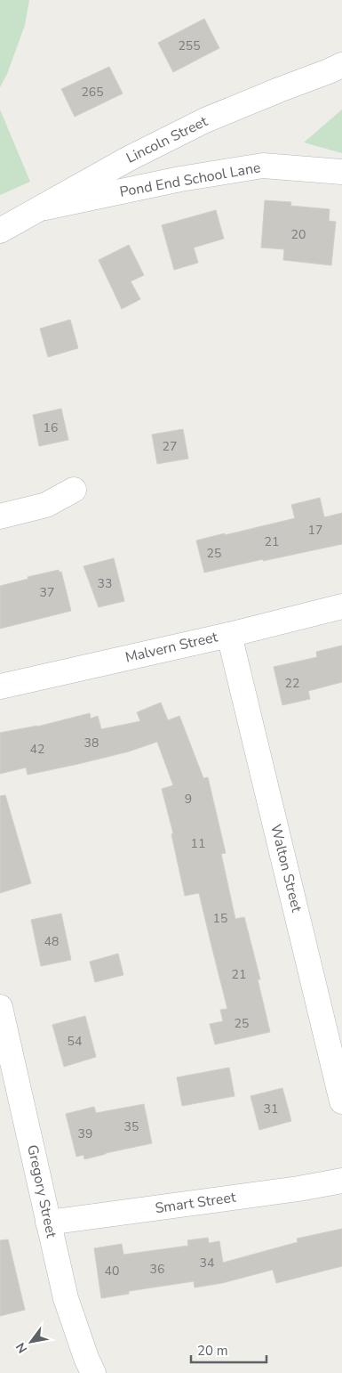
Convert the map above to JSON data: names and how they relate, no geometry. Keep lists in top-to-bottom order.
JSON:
{
  "streets": {
    "street": [
      "Lincoln Street",
      "Pond End School Lane",
      "Malvern Street",
      "Walton Street",
      "Gregory Street",
      "Smart Street"
    ]
  },
  "crossings": [
    ["Lincoln Street", "Pond End School Lane"],
    ["Malvern Street", "Walton Street"],
    ["Gregory Street", "Smart Street"]
  ],
  "house_numbers": [
    "255",
    "265",
    "20",
    "16",
    "27",
    "17",
    "21",
    "25",
    "33",
    "37",
    "22",
    "38",
    "42",
    "9",
    "11",
    "15",
    "48",
    "21",
    "25",
    "54",
    "31",
    "35",
    "39",
    "34",
    "36",
    "40"
  ],
  "scale_bar": "20 m",
  "north": "bottom left"
}
